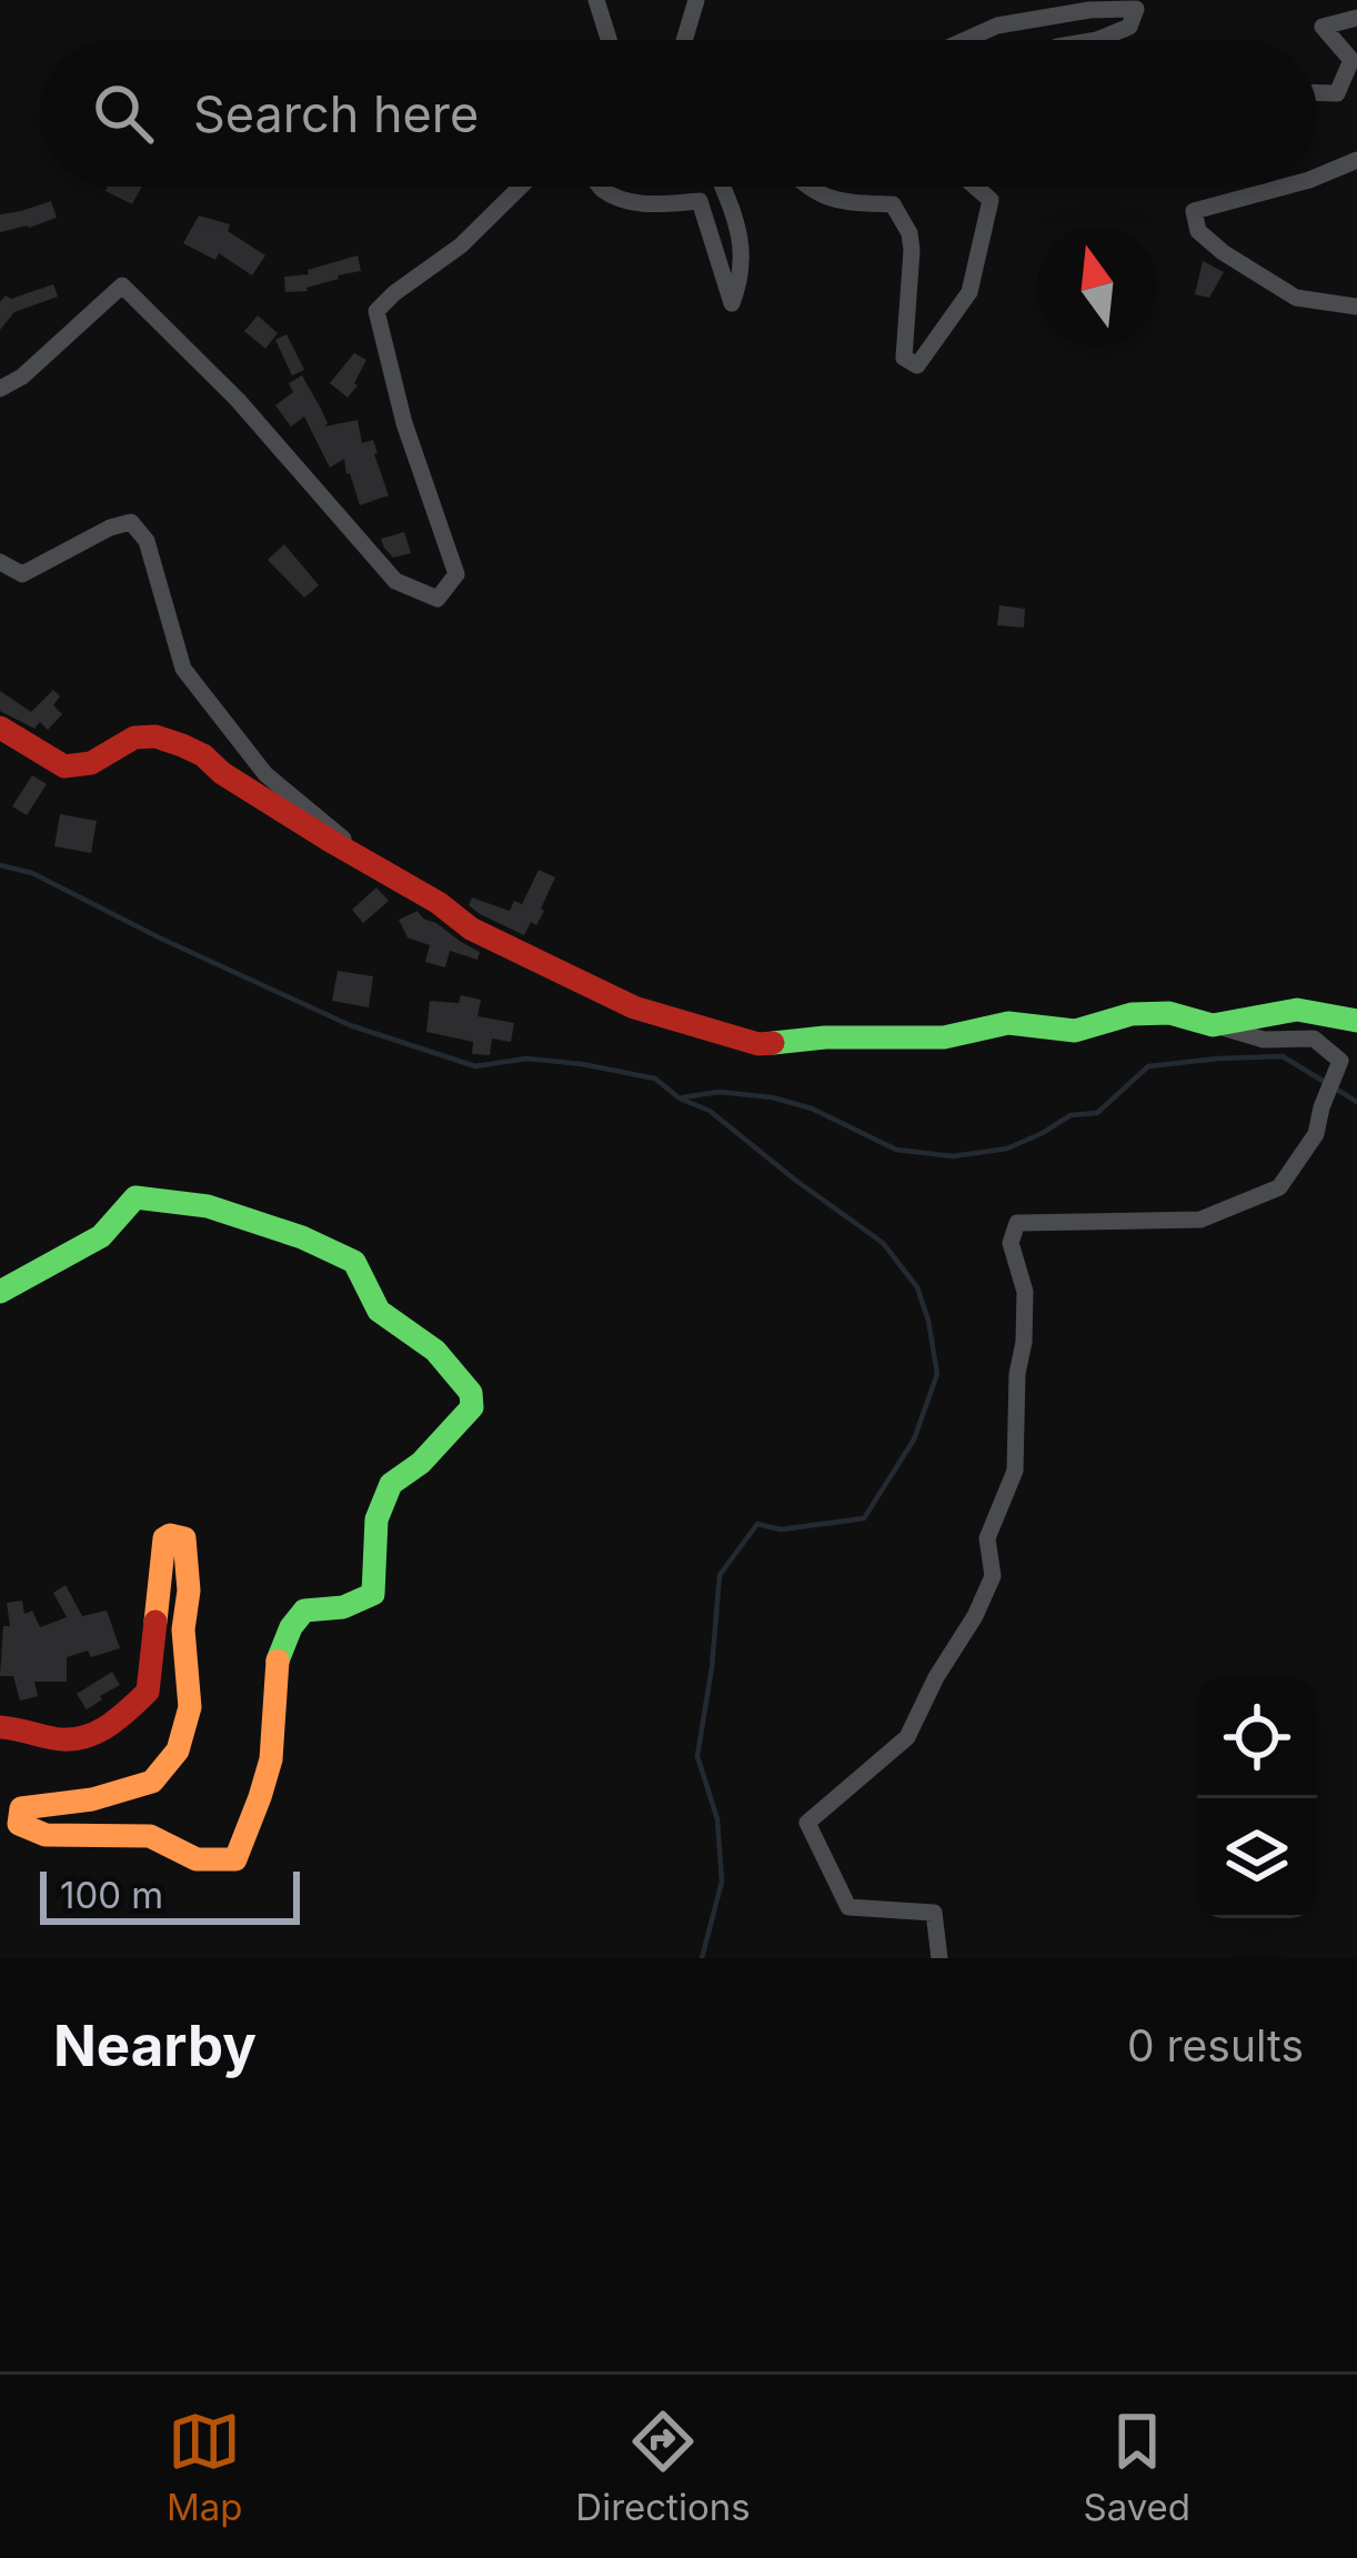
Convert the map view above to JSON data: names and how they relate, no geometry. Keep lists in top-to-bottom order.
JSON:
{
  "scale_bar": "100 m",
  "north": "top",
  "page": {
    "search": "Search here",
    "scale": "100 m",
    "heading": ["Nearby", "0 results"],
    "nav": ["Map", "Directions", "Saved"]
  }
}
